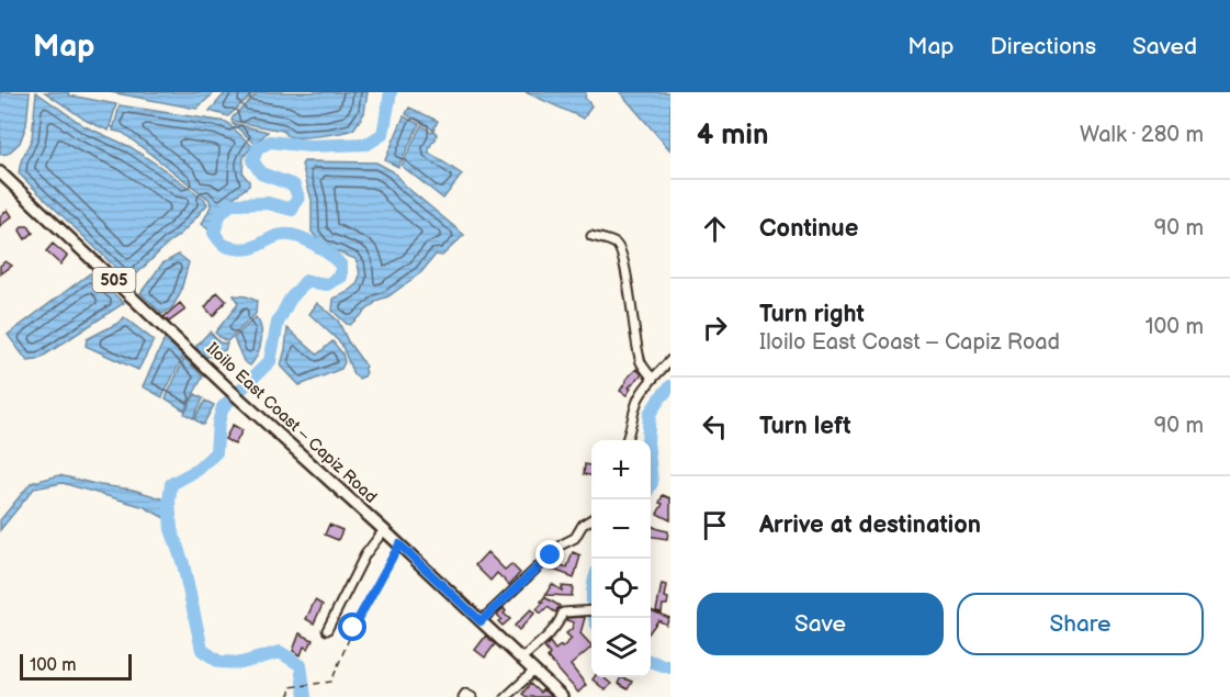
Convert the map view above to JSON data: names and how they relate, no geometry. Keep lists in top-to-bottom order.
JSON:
{
  "streets": {
    "main road": ["505", "Iloilo East Coast – Capiz Road"]
  },
  "scale_bar": "100 m",
  "page": {
    "header": "Map",
    "nav": ["Map", "Directions", "Saved"],
    "heading": ["4 min", "Walk · 280 m"],
    "list": [
      ["Continue", "90 m"],
      ["Turn right", "Iloilo East Coast – Capiz Road", "100 m"],
      ["Turn left", "90 m"],
      "Arrive at destination"
    ],
    "map_buttons": ["+", "−"],
    "buttons": ["Save", "Share"],
    "scale": "100 m"
  }
}
